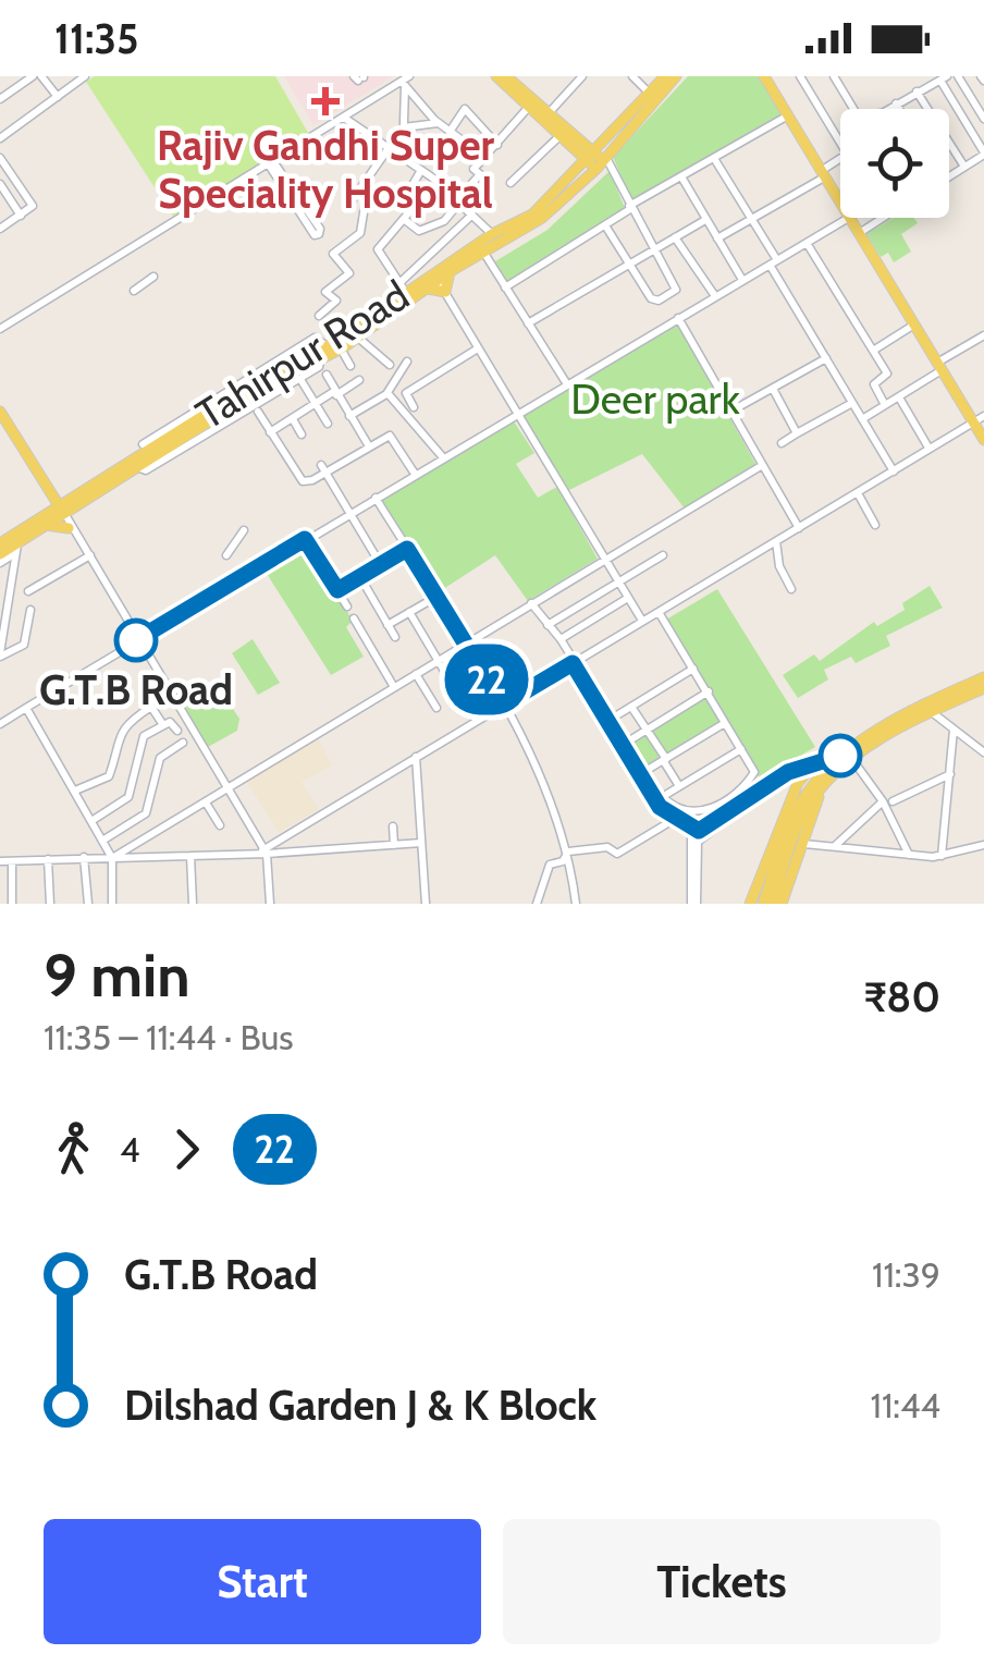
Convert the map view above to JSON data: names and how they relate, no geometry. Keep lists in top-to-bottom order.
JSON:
{
  "streets": {
    "main road": ["Tahirpur Road"]
  },
  "parks": ["Deer park"],
  "places": {
    "health": ["Rajiv Gandhi Super Speciality Hospital"],
    "other": ["G.T.B Road"]
  },
  "lines": ["bus line 22"],
  "page": {
    "status": "11:35",
    "on_map": "22",
    "heading": ["9 min", "11:35 – 11:44 · Bus", "₹80"],
    "legs": ["4", "22"],
    "list": [
      {
        "name": "G.T.B Road",
        "value": "11:39"
      },
      {
        "name": "Dilshad Garden J & K Block",
        "value": "11:44"
      }
    ],
    "buttons": ["Start", "Tickets"]
  }
}
